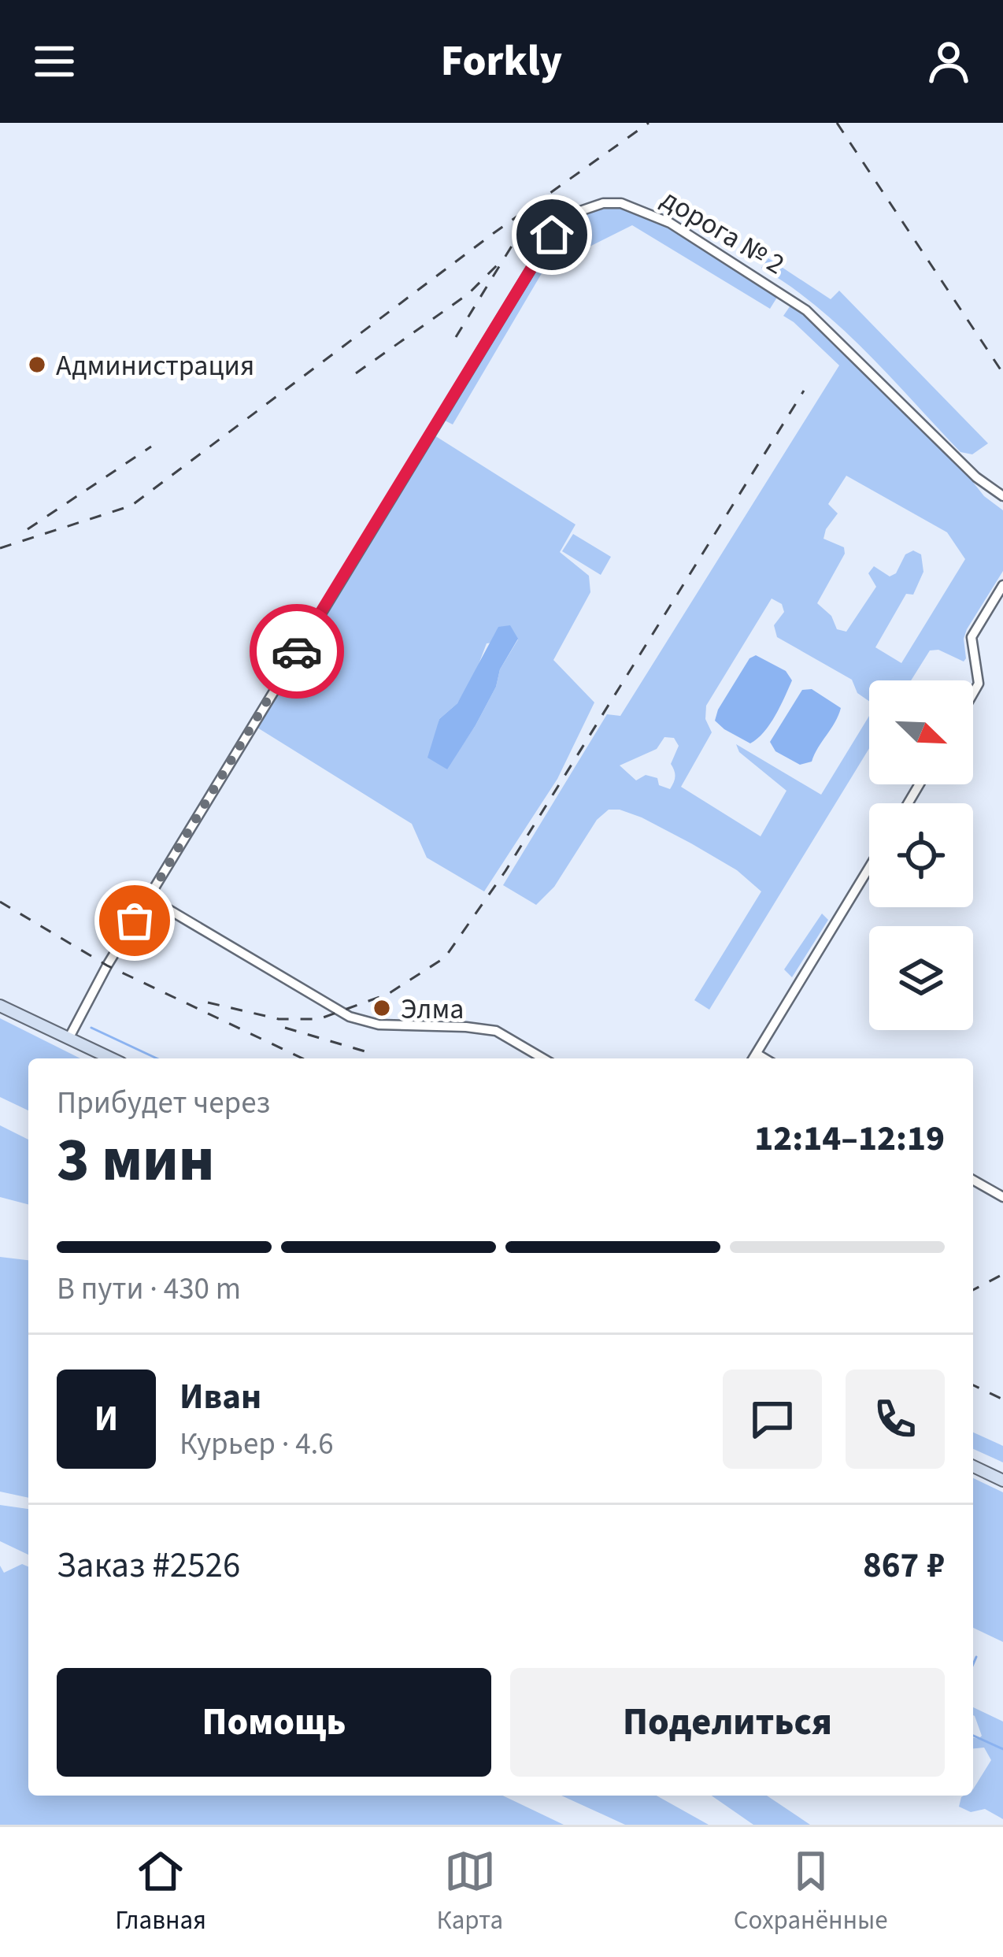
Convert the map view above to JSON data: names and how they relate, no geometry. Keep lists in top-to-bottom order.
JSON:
{
  "streets": {
    "street": ["дорога № 2"]
  },
  "places": ["Администрация", "Элма"],
  "north": "bottom right",
  "page": {
    "header": "Forkly",
    "heading": ["3 мин", "Прибудет через", "12:14–12:19"],
    "panel": [
      "Иван",
      "Курьер · 4.6",
      "Заказ #2526",
      "867 ₽"
    ],
    "bar": "В пути · 430 m",
    "round": "И",
    "buttons": ["Помощь", "Поделиться"],
    "tabs": ["Главная", "Карта", "Сохранённые"]
  }
}
